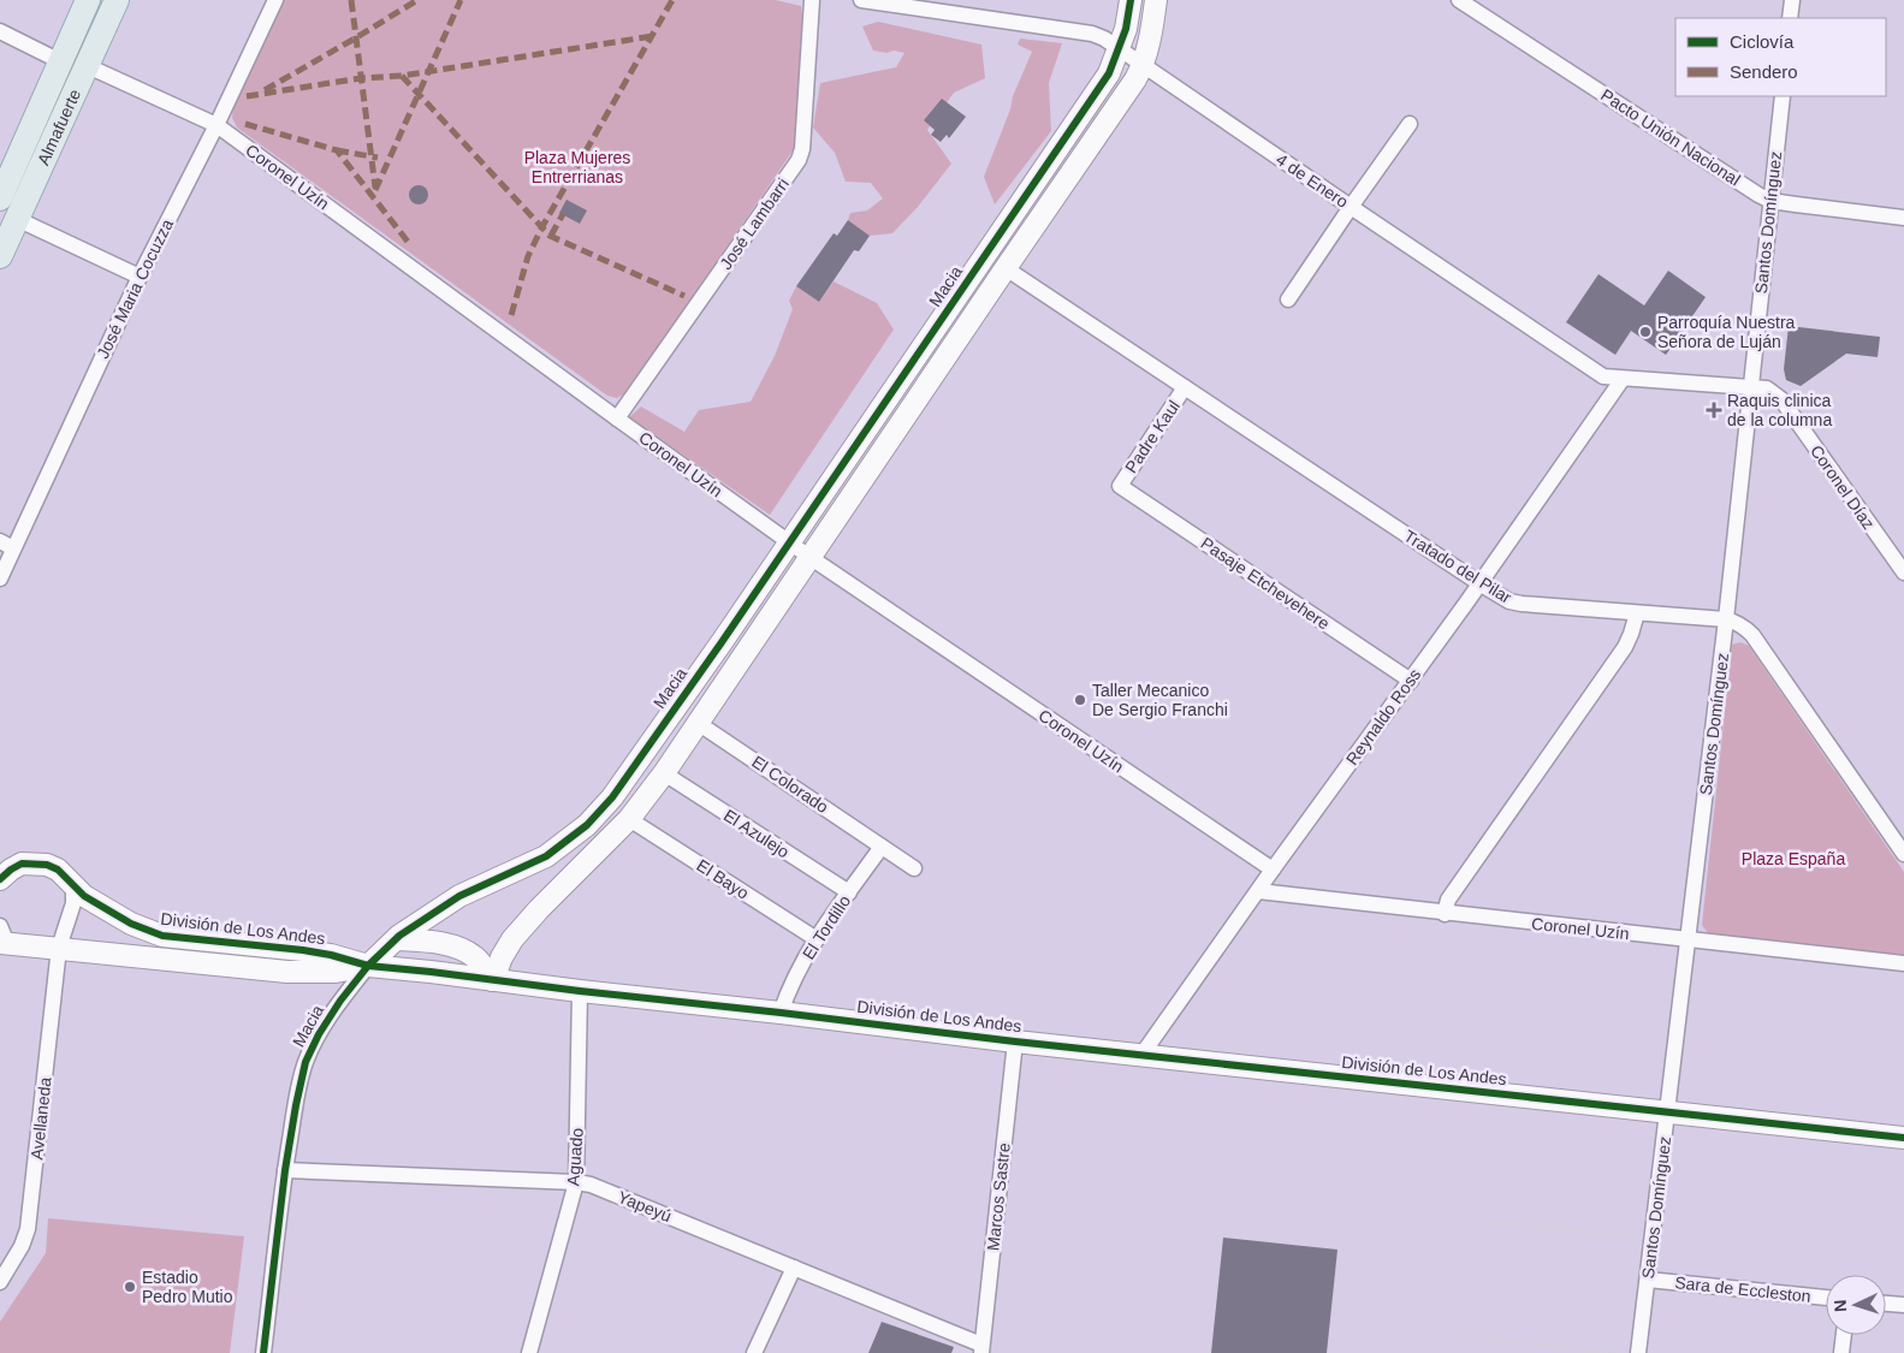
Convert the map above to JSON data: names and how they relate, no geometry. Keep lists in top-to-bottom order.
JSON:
{
  "streets": {
    "main road": ["Almafuerte"],
    "street": [
      "Pacto Unión Nacional",
      "Coronel Uzín",
      "4 de Enero",
      "Santos Domínguez",
      "José Lambarri",
      "Macia",
      "José Maria Cocuzza",
      "Padre Kaul",
      "Coronel Díaz",
      "Tratado del Pilar",
      "Pasaje Etchevehere",
      "Reynaldo Ross",
      "El Colorado",
      "El Azulejo",
      "El Bayo",
      "El Tordillo",
      "División de Los Andes",
      "Avellaneda",
      "Aguado",
      "Marcos Sastre",
      "Yapeyú",
      "Sara de Eccleston"
    ]
  },
  "crossings": [
    ["Almafuerte", "Coronel Uzín"],
    ["Pacto Unión Nacional", "Santos Domínguez"],
    ["Coronel Uzín", "Santos Domínguez"],
    ["Coronel Uzín", "José Lambarri"],
    ["Coronel Uzín", "Macia"],
    ["Coronel Uzín", "José Maria Cocuzza"],
    ["Coronel Uzín", "Reynaldo Ross"],
    ["4 de Enero", "Santos Domínguez"],
    ["4 de Enero", "Macia"],
    ["4 de Enero", "Coronel Díaz"],
    ["4 de Enero", "Reynaldo Ross"],
    ["Santos Domínguez", "Coronel Díaz"],
    ["Santos Domínguez", "Tratado del Pilar"],
    ["Santos Domínguez", "División de Los Andes"],
    ["Santos Domínguez", "Sara de Eccleston"],
    ["Macia", "División de Los Andes"],
    ["Macia", "Yapeyú"],
    ["Padre Kaul", "Tratado del Pilar"],
    ["Padre Kaul", "Pasaje Etchevehere"],
    ["Tratado del Pilar", "Reynaldo Ross"],
    ["Pasaje Etchevehere", "Reynaldo Ross"],
    ["Reynaldo Ross", "División de Los Andes"],
    ["El Colorado", "El Tordillo"],
    ["El Azulejo", "El Tordillo"],
    ["El Bayo", "El Tordillo"],
    ["El Tordillo", "División de Los Andes"],
    ["División de Los Andes", "Avellaneda"],
    ["División de Los Andes", "Aguado"],
    ["División de Los Andes", "Marcos Sastre"],
    ["Aguado", "Yapeyú"],
    ["Marcos Sastre", "Yapeyú"]
  ],
  "parks": ["Plaza Mujeres Entrerrianas", "Plaza España"],
  "places": {
    "other": ["Parroquía Nuestra Señora de Luján", "Taller Mecanico De Sergio Franchi", "Estadio Pedro Mutio"],
    "health": ["Raquis clinica de la columna"]
  },
  "legend": ["Ciclovía", "Sendero"],
  "north": "left"
}
